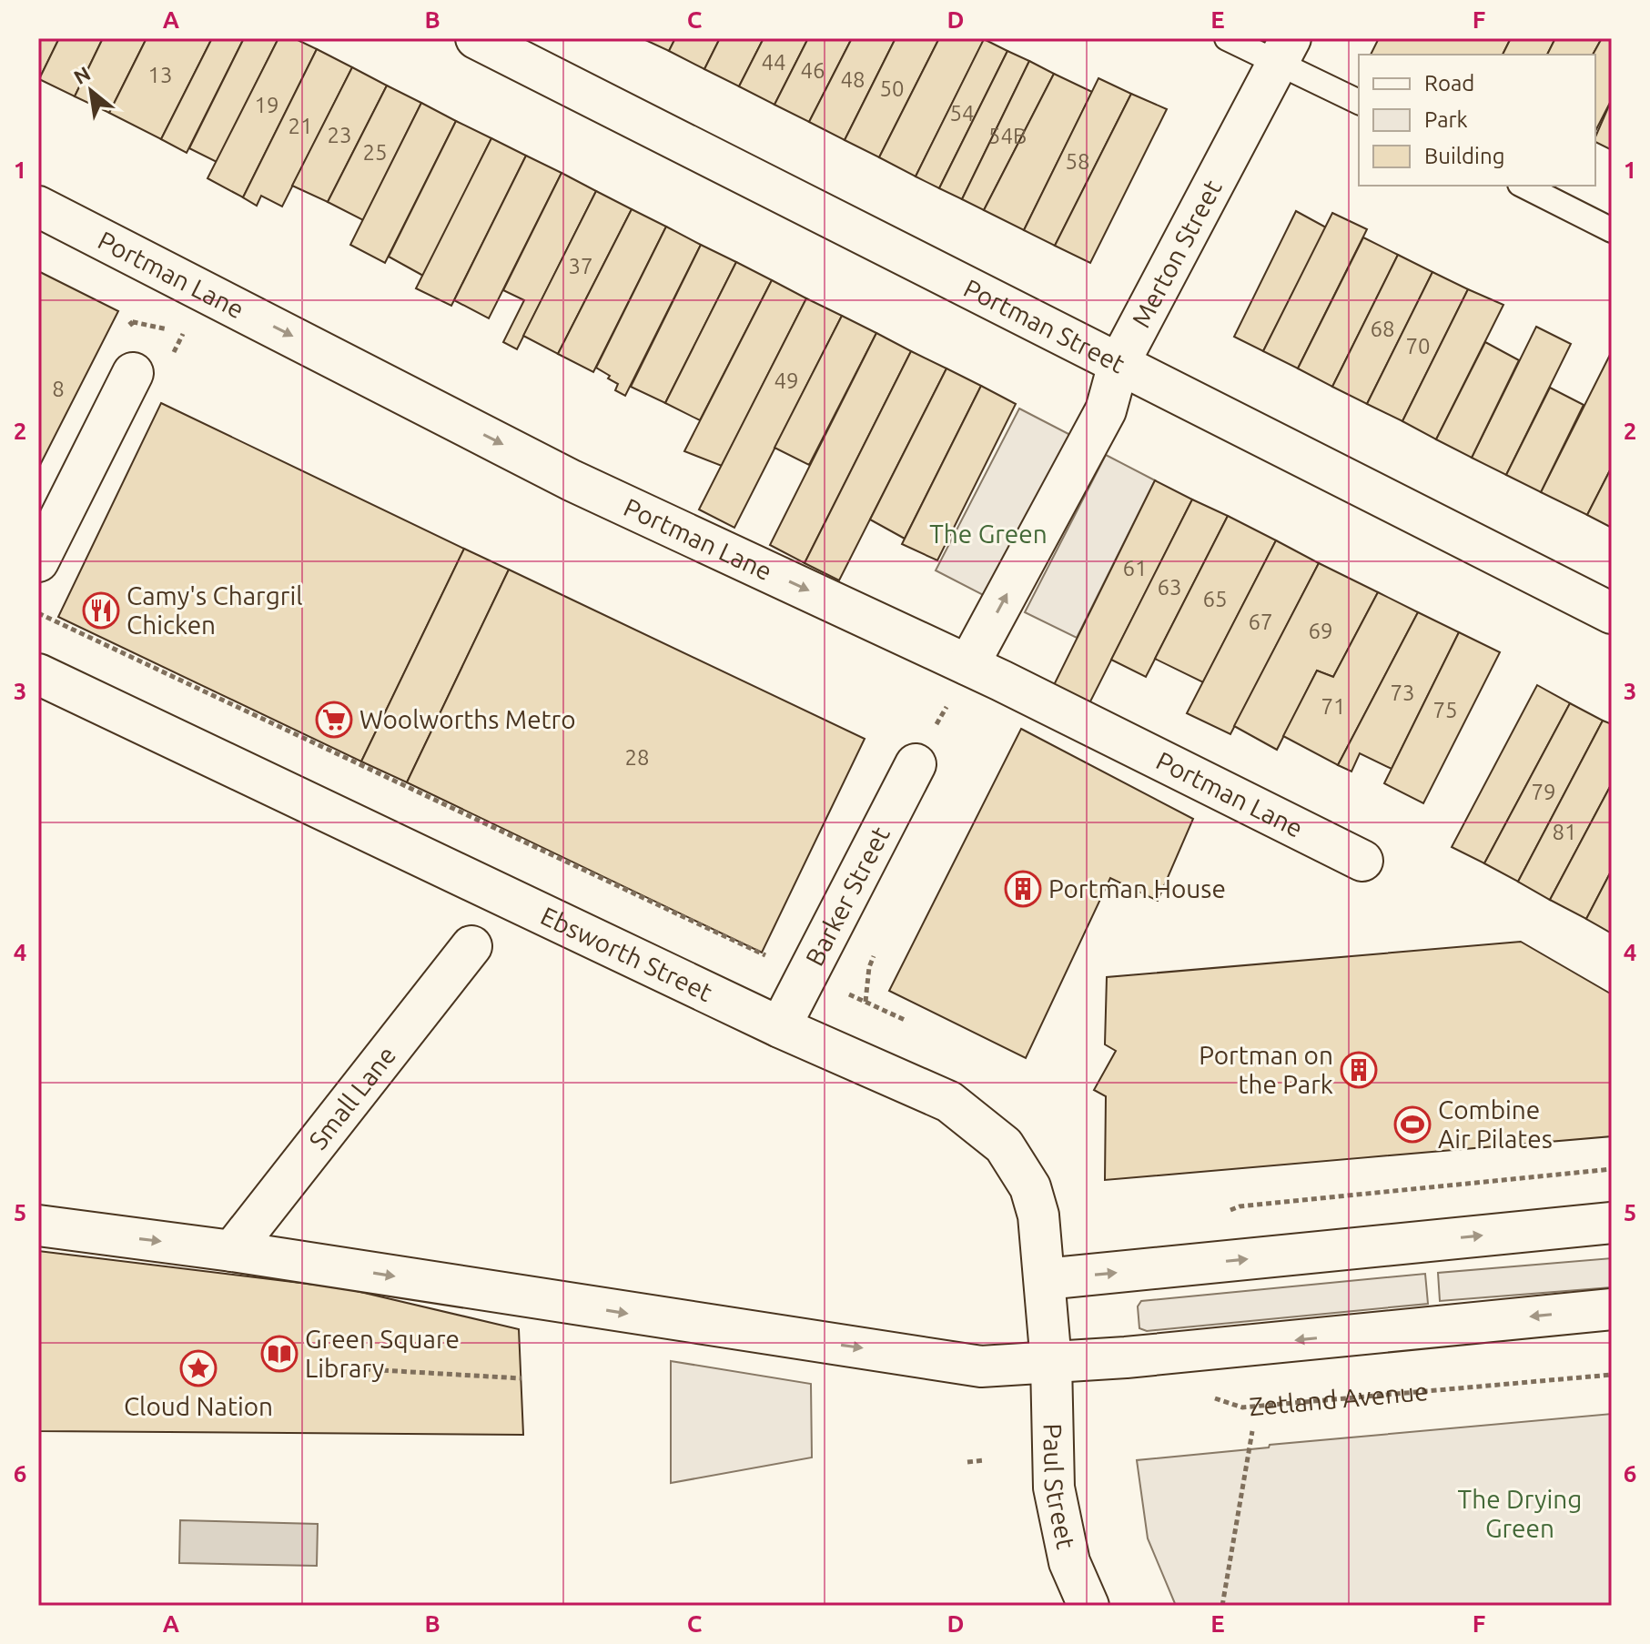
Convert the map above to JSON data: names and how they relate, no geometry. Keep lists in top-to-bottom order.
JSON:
{
  "streets": {
    "street": [
      "Merton Street",
      "Portman Lane",
      "Portman Street",
      "Barker Street",
      "Ebsworth Street",
      "Small Lane",
      "Paul Street"
    ],
    "path": ["Zetland Avenue"]
  },
  "crossings": [
    ["Merton Street", "Portman Lane"],
    ["Merton Street", "Portman Street"],
    ["Barker Street", "Ebsworth Street"],
    ["Ebsworth Street", "Paul Street"]
  ],
  "one_way": ["Merton Street", "Portman Lane"],
  "parks": ["The Green", "The Drying Green"],
  "places": {
    "restaurant": ["Camy's Chargril Chicken"],
    "supermarket": ["Woolworths Metro"],
    "building": ["Portman House", "Portman on the Park"],
    "sports": ["Combine Air Pilates"],
    "library": ["Green Square Library"],
    "place": ["Cloud Nation"]
  },
  "house_numbers": [
    "44",
    "46",
    "13",
    "48",
    "50",
    "19",
    "54",
    "21",
    "23",
    "54B",
    "25",
    "58",
    "37",
    "68",
    "70",
    "49",
    "8",
    "61",
    "63",
    "65",
    "67",
    "69",
    "73",
    "71",
    "75",
    "28",
    "79",
    "81"
  ],
  "legend": ["Road", "Park", "Building"],
  "north": "top left",
  "grid": {
    "columns": [
      "A",
      "B",
      "C",
      "D",
      "E",
      "F"
    ],
    "rows": [
      "1",
      "2",
      "3",
      "4",
      "5",
      "6"
    ]
  }
}
